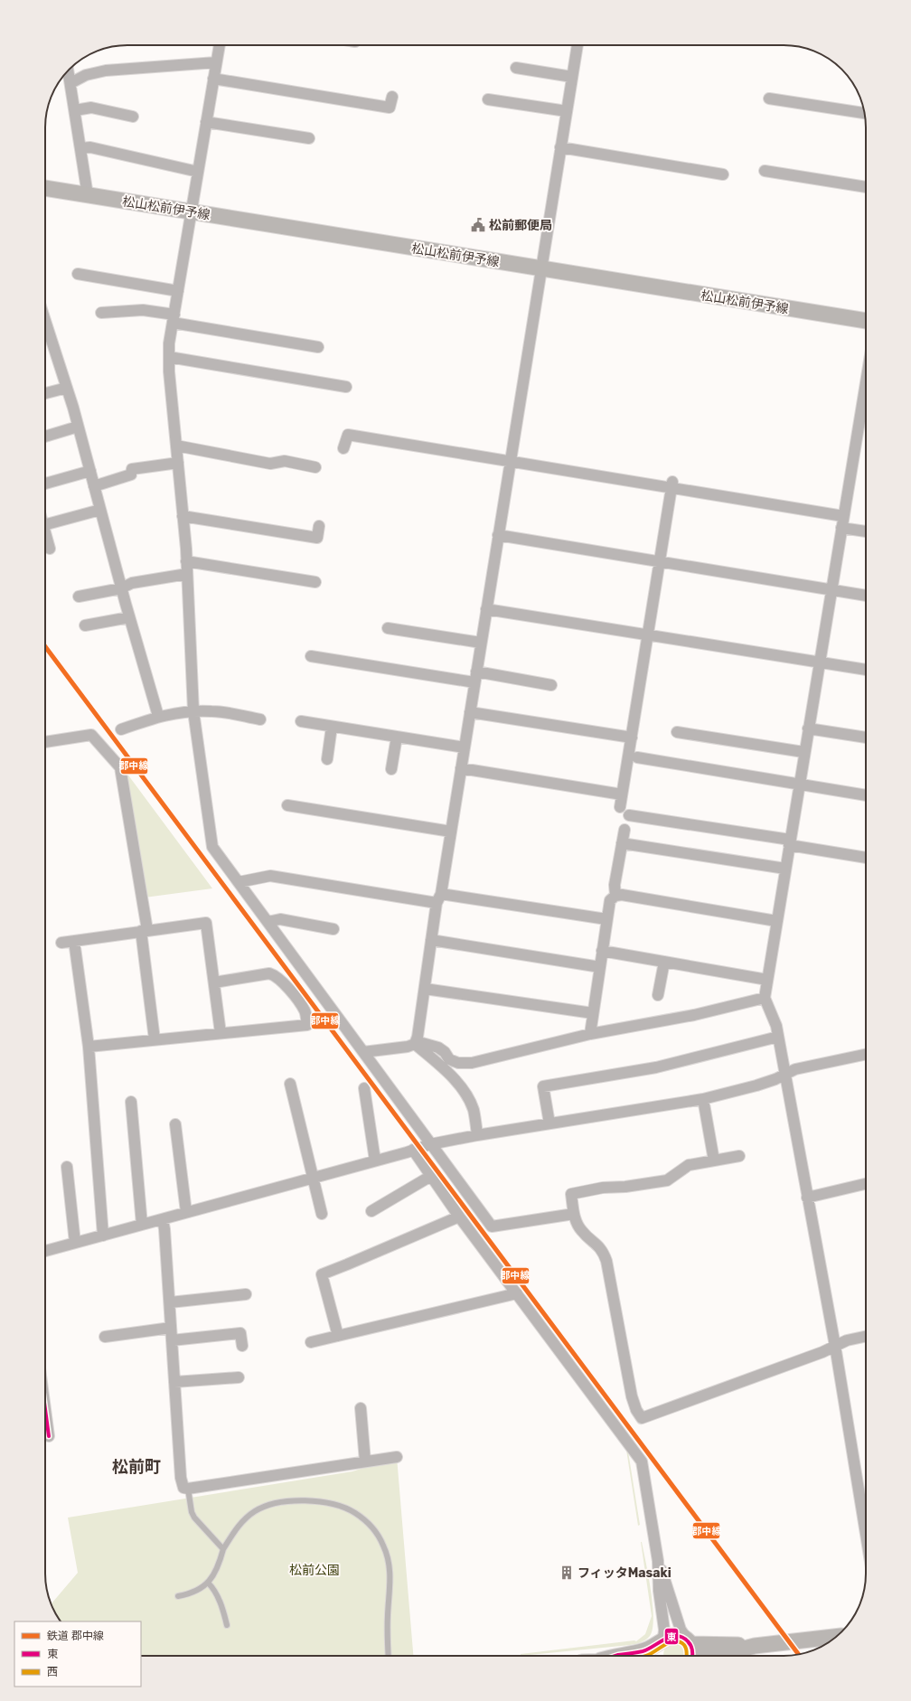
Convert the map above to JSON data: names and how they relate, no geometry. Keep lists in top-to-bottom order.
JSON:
{
  "streets": {
    "main road": ["松山松前伊予線"]
  },
  "districts": ["松前町"],
  "parks": ["松前公園"],
  "places": {
    "public building": ["松前郵便局"],
    "building": ["フィッタMasaki"]
  },
  "lines": ["rail line 郡中線", "transit line 東", "transit line 西"],
  "legend": ["鉄道 郡中線", "東", "西"]
}
